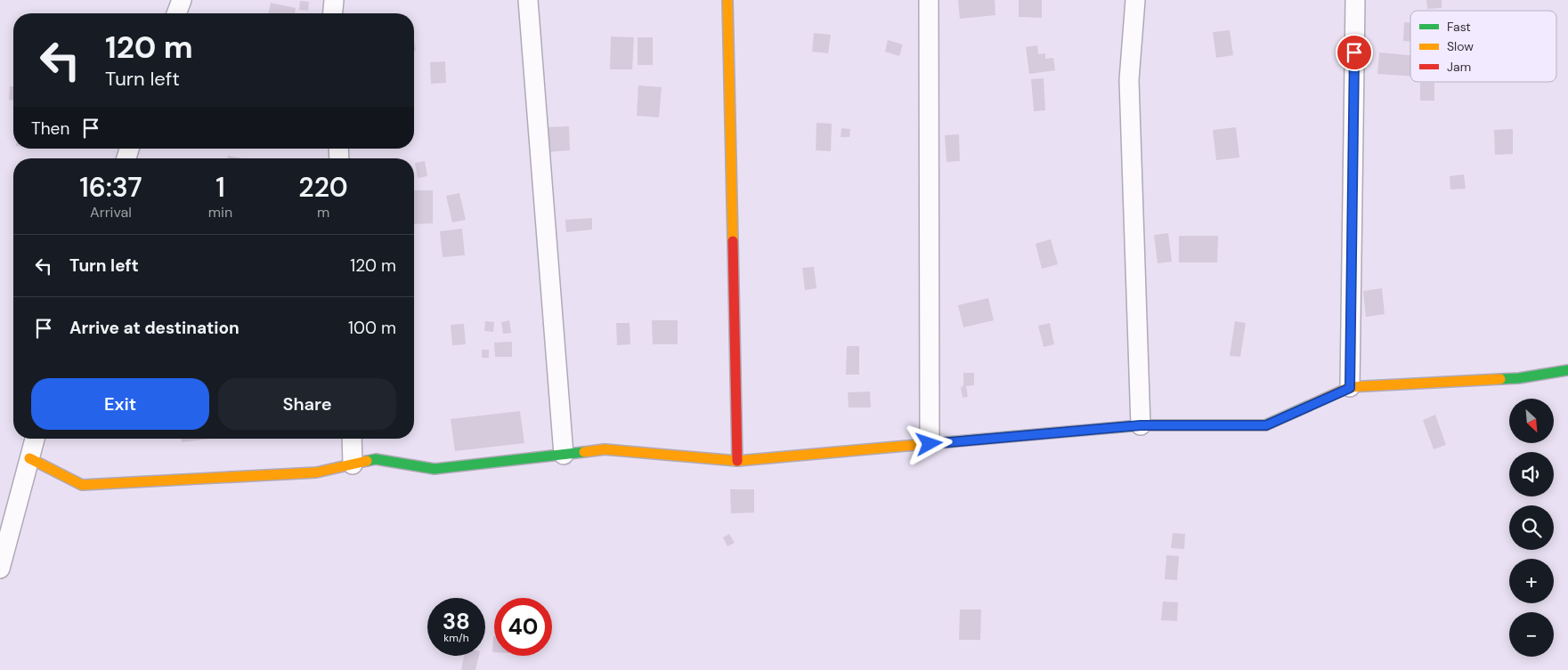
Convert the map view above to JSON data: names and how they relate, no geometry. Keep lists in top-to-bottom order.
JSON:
{
  "legend": ["Fast", "Slow", "Jam"],
  "north": "bottom right",
  "page": {
    "turn": ["120 m", "Turn left"],
    "then": "Then",
    "eta": [
      "16:37",
      "Arrival",
      "1",
      "min",
      "220",
      "m"
    ],
    "list": [
      {
        "name": "Turn left",
        "value": "120 m"
      },
      {
        "name": "Arrive at destination",
        "value": "100 m"
      }
    ],
    "buttons": ["Exit", "Share"],
    "map_buttons": ["+", "−"],
    "speed": "38 km/h",
    "limit": "40"
  }
}
